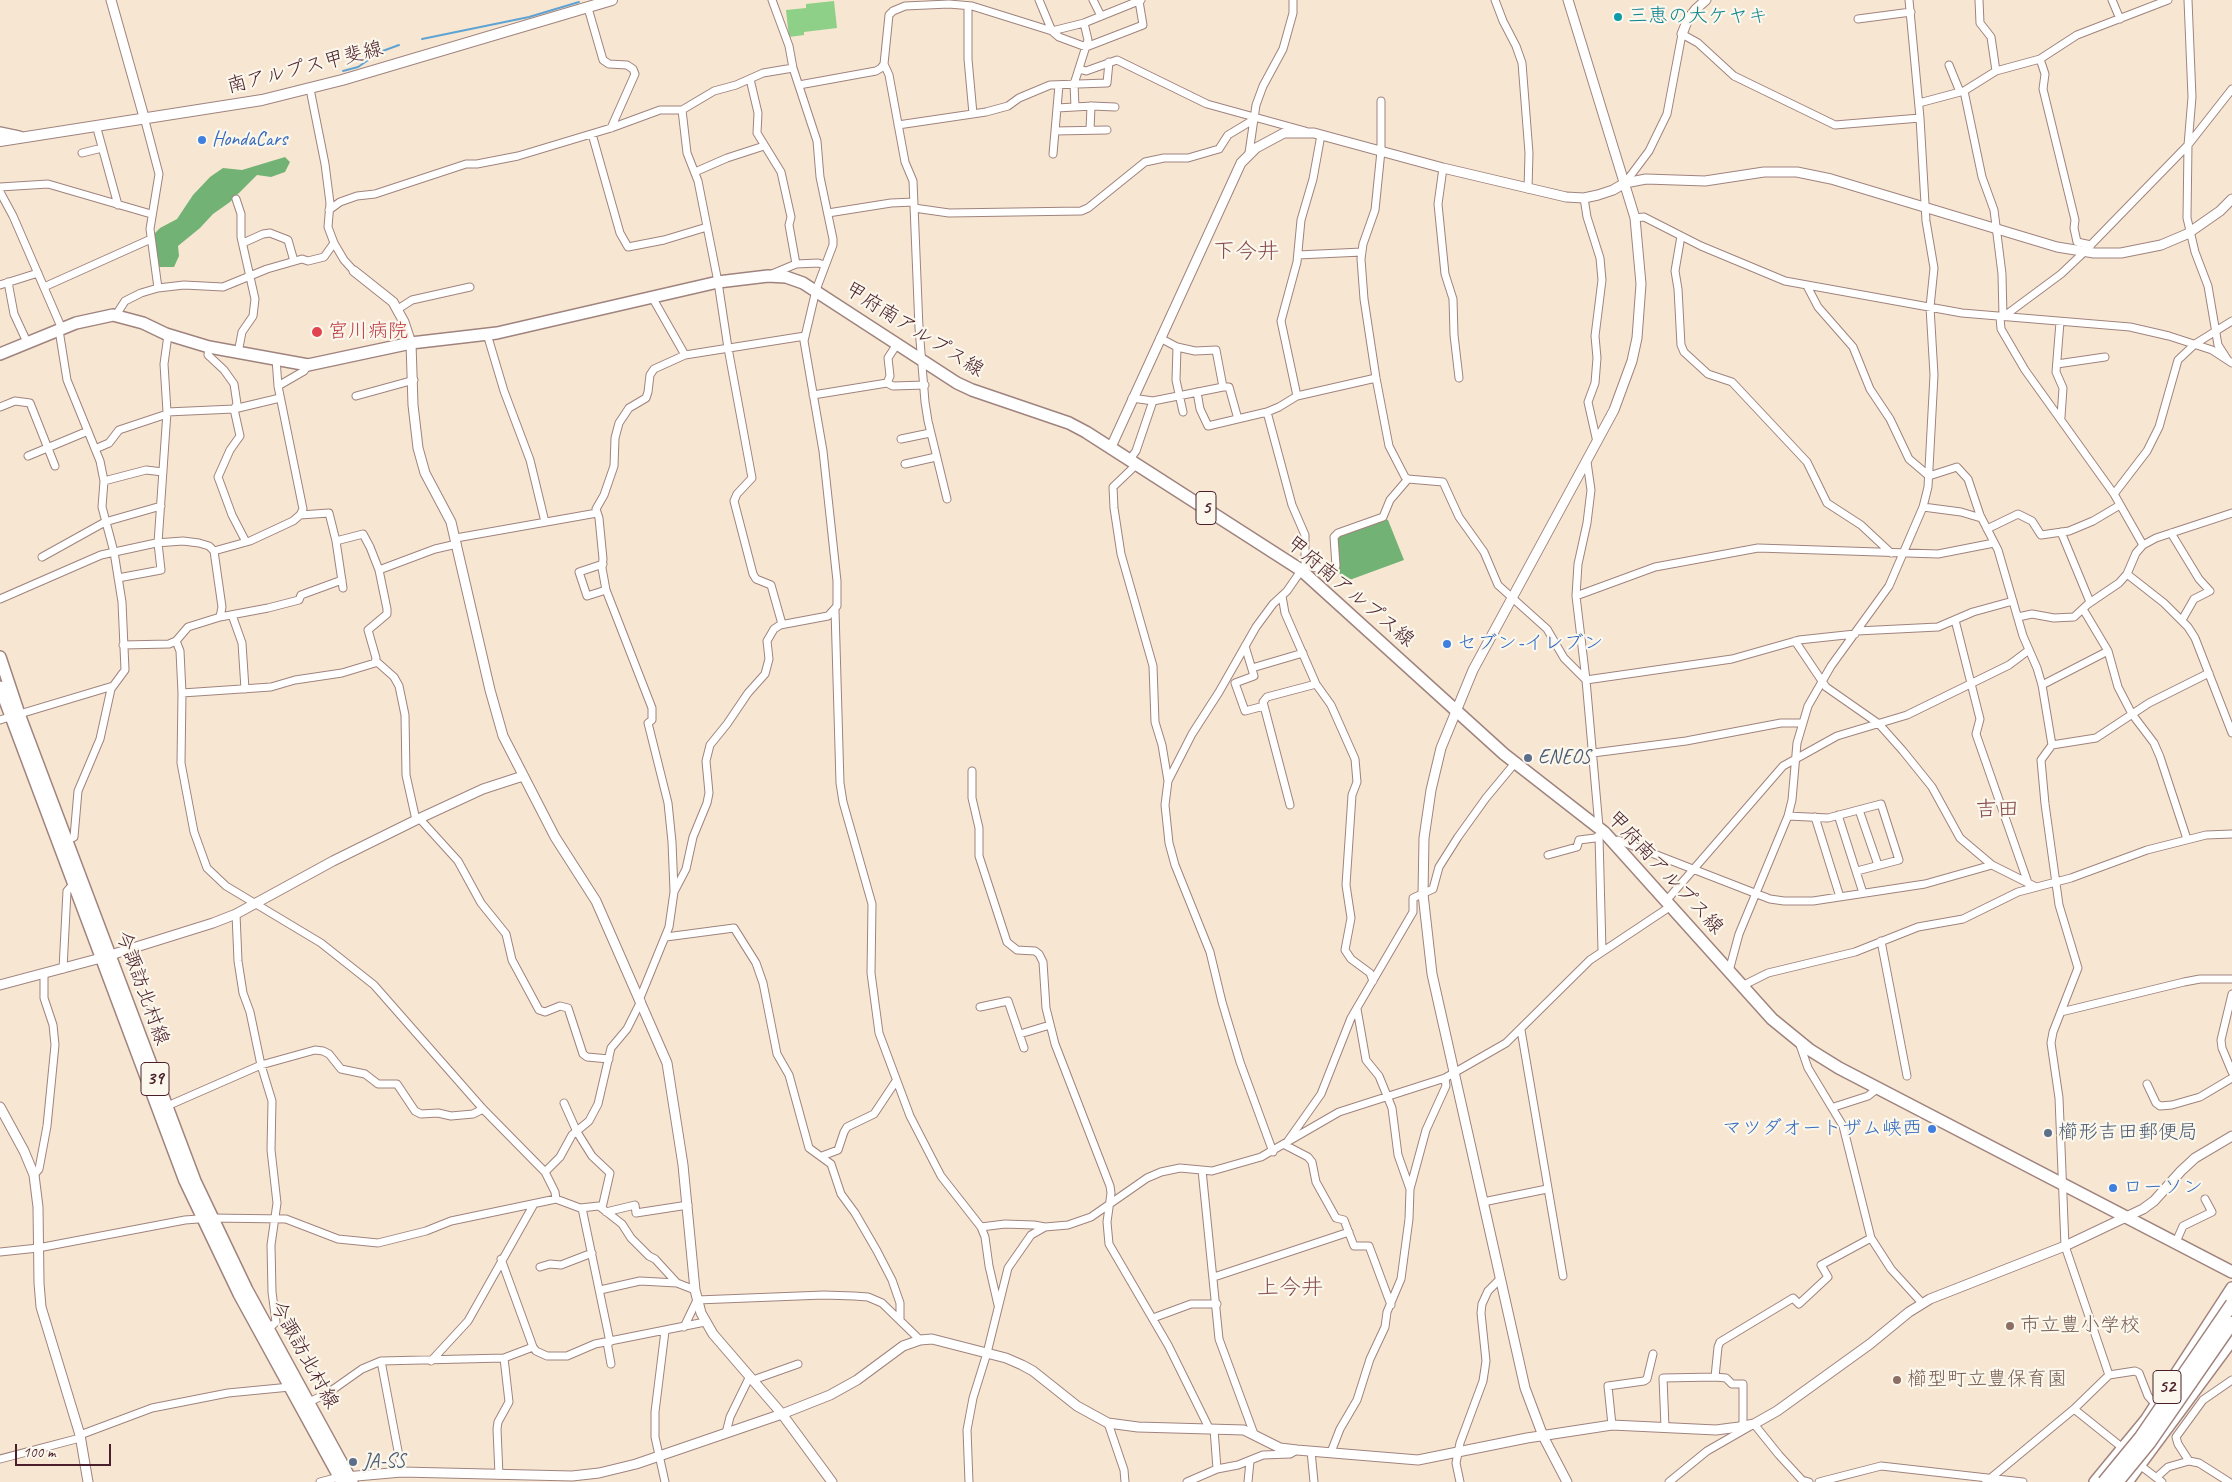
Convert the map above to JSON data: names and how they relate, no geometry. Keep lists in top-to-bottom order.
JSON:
{
  "streets": {
    "main road": [
      "南アルプス甲斐線",
      "甲府南アルプス線",
      "5",
      "今諏訪北村線",
      "39",
      "52"
    ]
  },
  "districts": ["下今井", "吉田", "上今井"],
  "places": [
    "三恵の大ケヤキ",
    "HondaCars",
    "宮川病院",
    "セブン-イレブン",
    "ENEOS",
    "マツダオートザム峡西",
    "櫛形吉田郵便局",
    "ローソン",
    "市立豊小学校",
    "櫛型町立豊保育園",
    "JA-SS"
  ],
  "scale_bar": "100 m"
}
